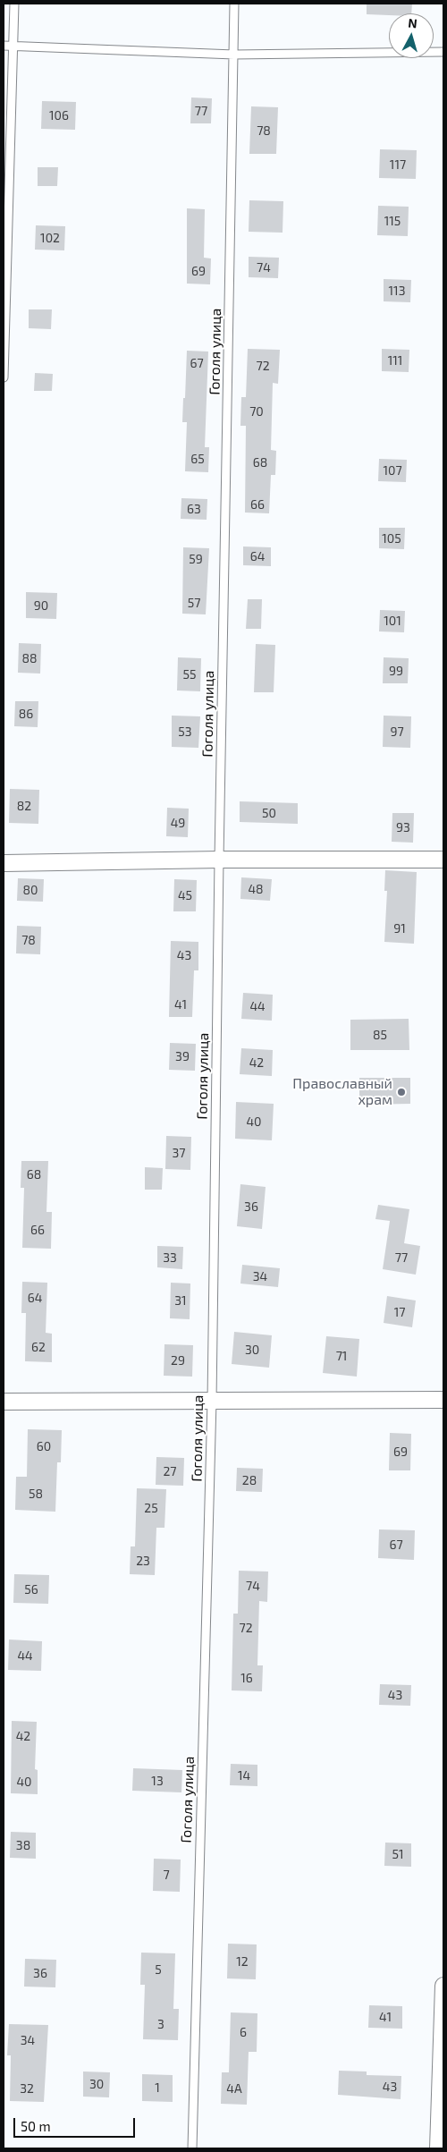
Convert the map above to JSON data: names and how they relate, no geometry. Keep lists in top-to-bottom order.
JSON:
{
  "streets": {
    "lane": ["Гоголя улица"]
  },
  "places": ["Православный храм"],
  "house_numbers": [
    "77",
    "106",
    "78",
    "117",
    "115",
    "102",
    "74",
    "69",
    "113",
    "111",
    "67",
    "72",
    "70",
    "65",
    "68",
    "107",
    "66",
    "63",
    "105",
    "64",
    "59",
    "57",
    "90",
    "101",
    "88",
    "99",
    "55",
    "86",
    "53",
    "97",
    "82",
    "50",
    "49",
    "93",
    "48",
    "80",
    "45",
    "91",
    "78",
    "43",
    "41",
    "44",
    "85",
    "39",
    "42",
    "40",
    "37",
    "68",
    "36",
    "66",
    "33",
    "77",
    "34",
    "64",
    "31",
    "17",
    "62",
    "30",
    "71",
    "29",
    "60",
    "69",
    "27",
    "28",
    "58",
    "25",
    "67",
    "23",
    "74",
    "56",
    "72",
    "44",
    "16",
    "43",
    "42",
    "14",
    "13",
    "40",
    "38",
    "51",
    "7",
    "12",
    "5",
    "36",
    "41",
    "3",
    "6",
    "34",
    "30",
    "43",
    "1",
    "32",
    "4А"
  ],
  "scale_bar": "50 m",
  "north": "top"
}
